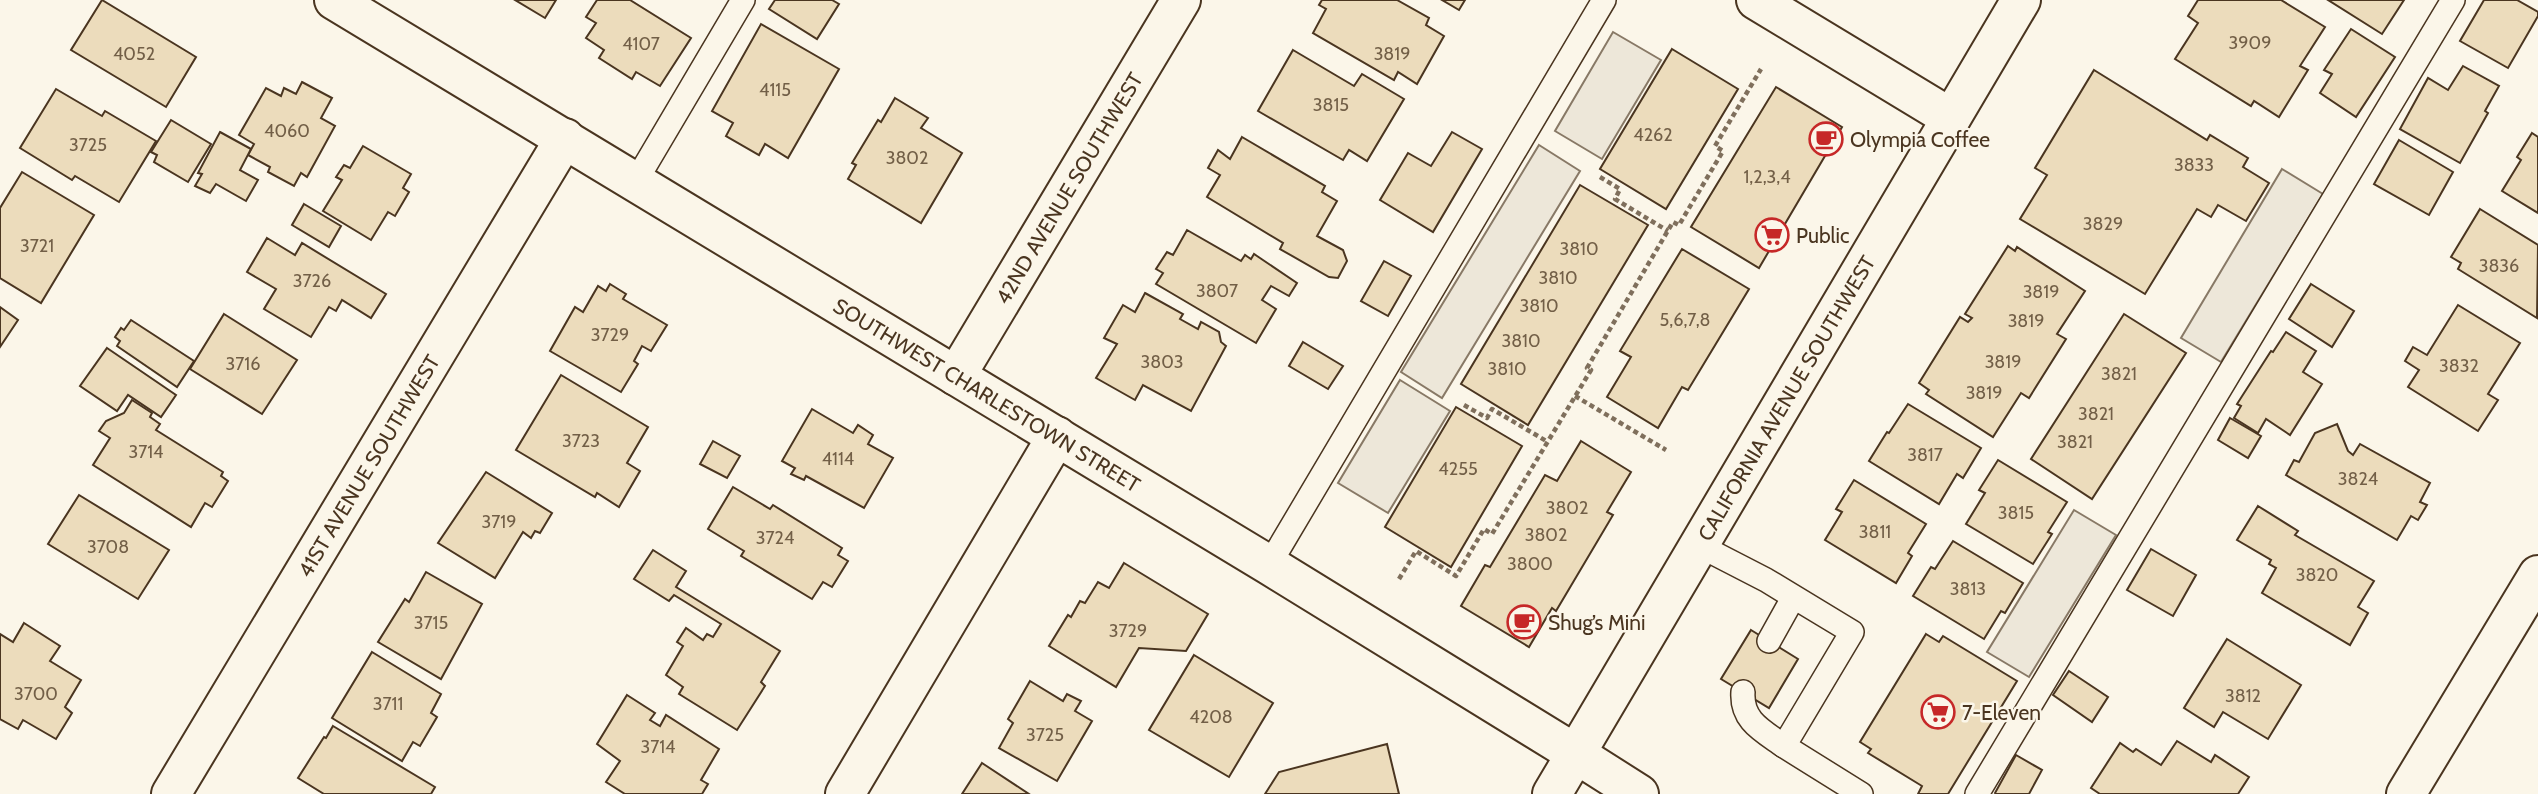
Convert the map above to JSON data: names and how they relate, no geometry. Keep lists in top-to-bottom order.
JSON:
{
  "streets": {
    "street": [
      "42ND AVENUE SOUTHWEST",
      "SOUTHWEST CHARLESTOWN STREET",
      "CALIFORNIA AVENUE SOUTHWEST",
      "41ST AVENUE SOUTHWEST"
    ]
  },
  "crossings": [
    ["42ND AVENUE SOUTHWEST", "SOUTHWEST CHARLESTOWN STREET"],
    ["SOUTHWEST CHARLESTOWN STREET", "CALIFORNIA AVENUE SOUTHWEST"],
    ["SOUTHWEST CHARLESTOWN STREET", "41ST AVENUE SOUTHWEST"]
  ],
  "places": {
    "cafe": ["Olympia Coffee", "Shug’s Mini"],
    "supermarket": ["Public", "7-Eleven"]
  },
  "house_numbers": [
    "3909",
    "4107",
    "4052",
    "3819",
    "4115",
    "3815",
    "4060",
    "4262",
    "3725",
    "3802",
    "3833",
    "1,2,3,4",
    "3829",
    "3721",
    "3810",
    "3836",
    "3810",
    "3726",
    "3807",
    "3819",
    "3810",
    "5,6,7,8",
    "3819",
    "3729",
    "3810",
    "3803",
    "3819",
    "3716",
    "3832",
    "3810",
    "3821",
    "3819",
    "3821",
    "3723",
    "3821",
    "3714",
    "3817",
    "4114",
    "4255",
    "3824",
    "3802",
    "3815",
    "3719",
    "3811",
    "3802",
    "3724",
    "3708",
    "3800",
    "3820",
    "3813",
    "3715",
    "3729",
    "3700",
    "3812",
    "3711",
    "4208",
    "3725",
    "3714"
  ]
}
